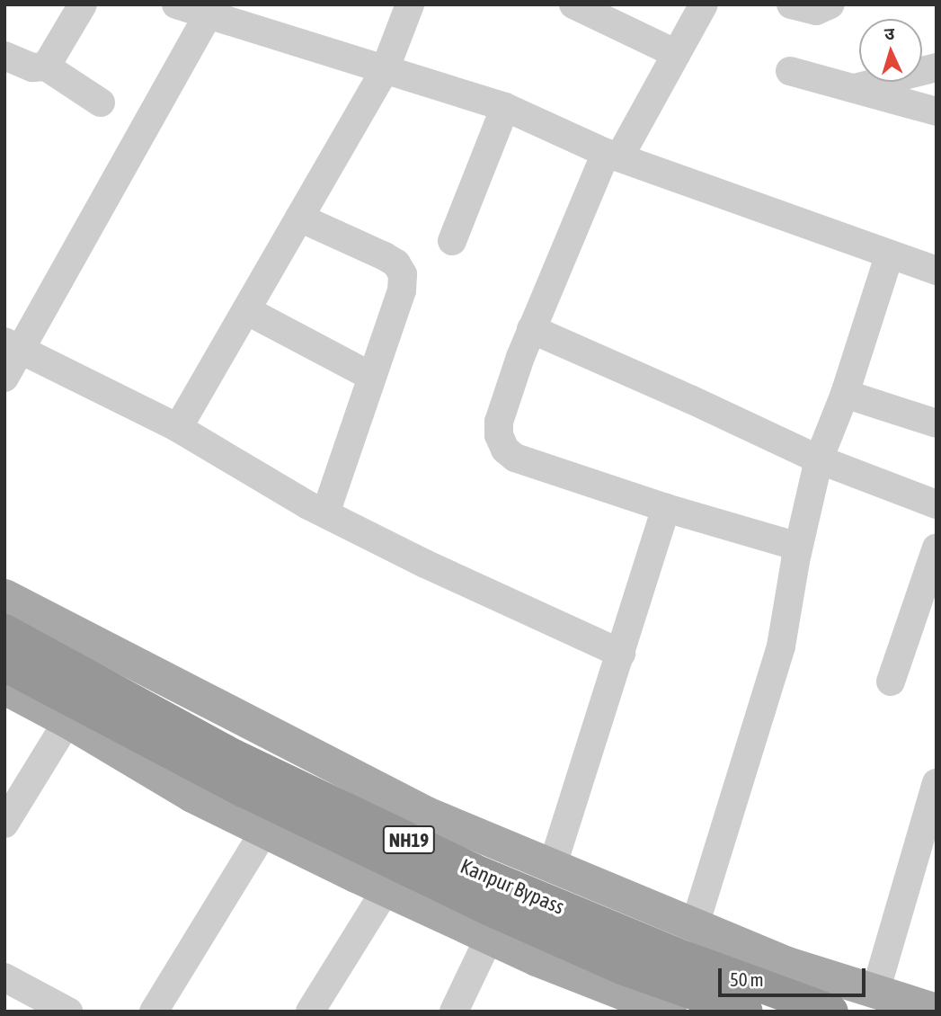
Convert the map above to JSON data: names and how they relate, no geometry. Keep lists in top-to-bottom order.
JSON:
{
  "streets": {
    "highway": ["NH19", "Kanpur Bypass"]
  },
  "scale_bar": "50 m",
  "north": "top"
}
